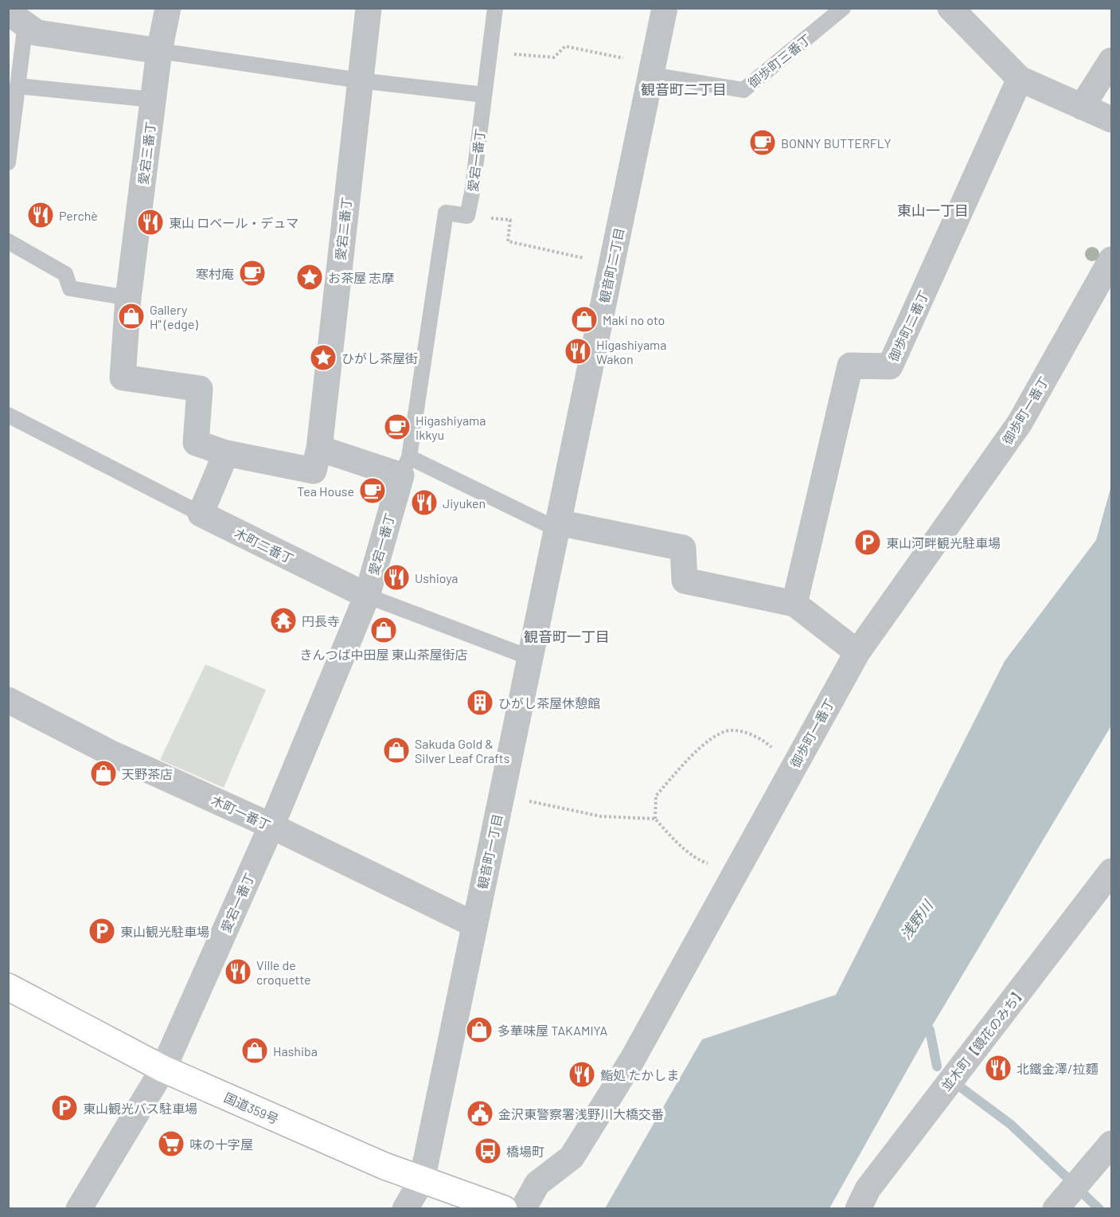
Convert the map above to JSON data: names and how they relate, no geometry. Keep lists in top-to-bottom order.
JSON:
{
  "streets": {
    "highway": ["国道359号"],
    "street": [
      "愛宕三番丁",
      "愛宕一番丁",
      "愛宕二番丁",
      "観音町二丁目",
      "御歩町二番丁",
      "御歩町一番丁",
      "木町二番丁",
      "木町一番丁",
      "観音町一丁目",
      "並木町【鏡花のみち】"
    ],
    "lane": ["御歩町三番丁"]
  },
  "crossings": [
    ["御歩町三番丁", "観音町二丁目"],
    ["愛宕三番丁", "愛宕二番丁"],
    ["愛宕一番丁", "木町二番丁"],
    ["愛宕一番丁", "木町一番丁"],
    ["愛宕一番丁", "国道359号"],
    ["観音町二丁目", "観音町一丁目"],
    ["木町二番丁", "観音町一丁目"],
    ["木町一番丁", "観音町一丁目"],
    ["観音町一丁目", "国道359号"]
  ],
  "districts": ["観音町二丁目", "東山一丁目", "観音町一丁目"],
  "water": ["浅野川"],
  "places": {
    "cafe": [
      "BONNY BUTTERFLY",
      "寒村庵",
      "Higashiyama Ikkyu",
      "Tea House"
    ],
    "restaurant": [
      "Perchè",
      "東山 ロベール・デュマ",
      "Higashiyama Wakon",
      "Jiyuken",
      "Ushioya",
      "Ville de croquette",
      "北鐵金澤/拉麵",
      "鮨処 たかしま"
    ],
    "place": ["お茶屋 志摩", "ひがし茶屋街"],
    "shop": [
      "Gallery H\" (edge)",
      "Maki no oto",
      "きんつば中田屋 東山茶屋街店",
      "Sakuda Gold & Silver Leaf Crafts",
      "天野茶店",
      "多華味屋 TAKAMIYA",
      "Hashiba"
    ],
    "parking": ["東山河畔観光駐車場", "東山観光駐車場", "東山観光バス駐車場"],
    "temple": ["円長寺"],
    "building": ["ひがし茶屋休憩館"],
    "public building": ["金沢東警察署浅野川大橋交番"],
    "supermarket": ["味の十字屋"],
    "bus stop": ["橋場町"]
  }
}
